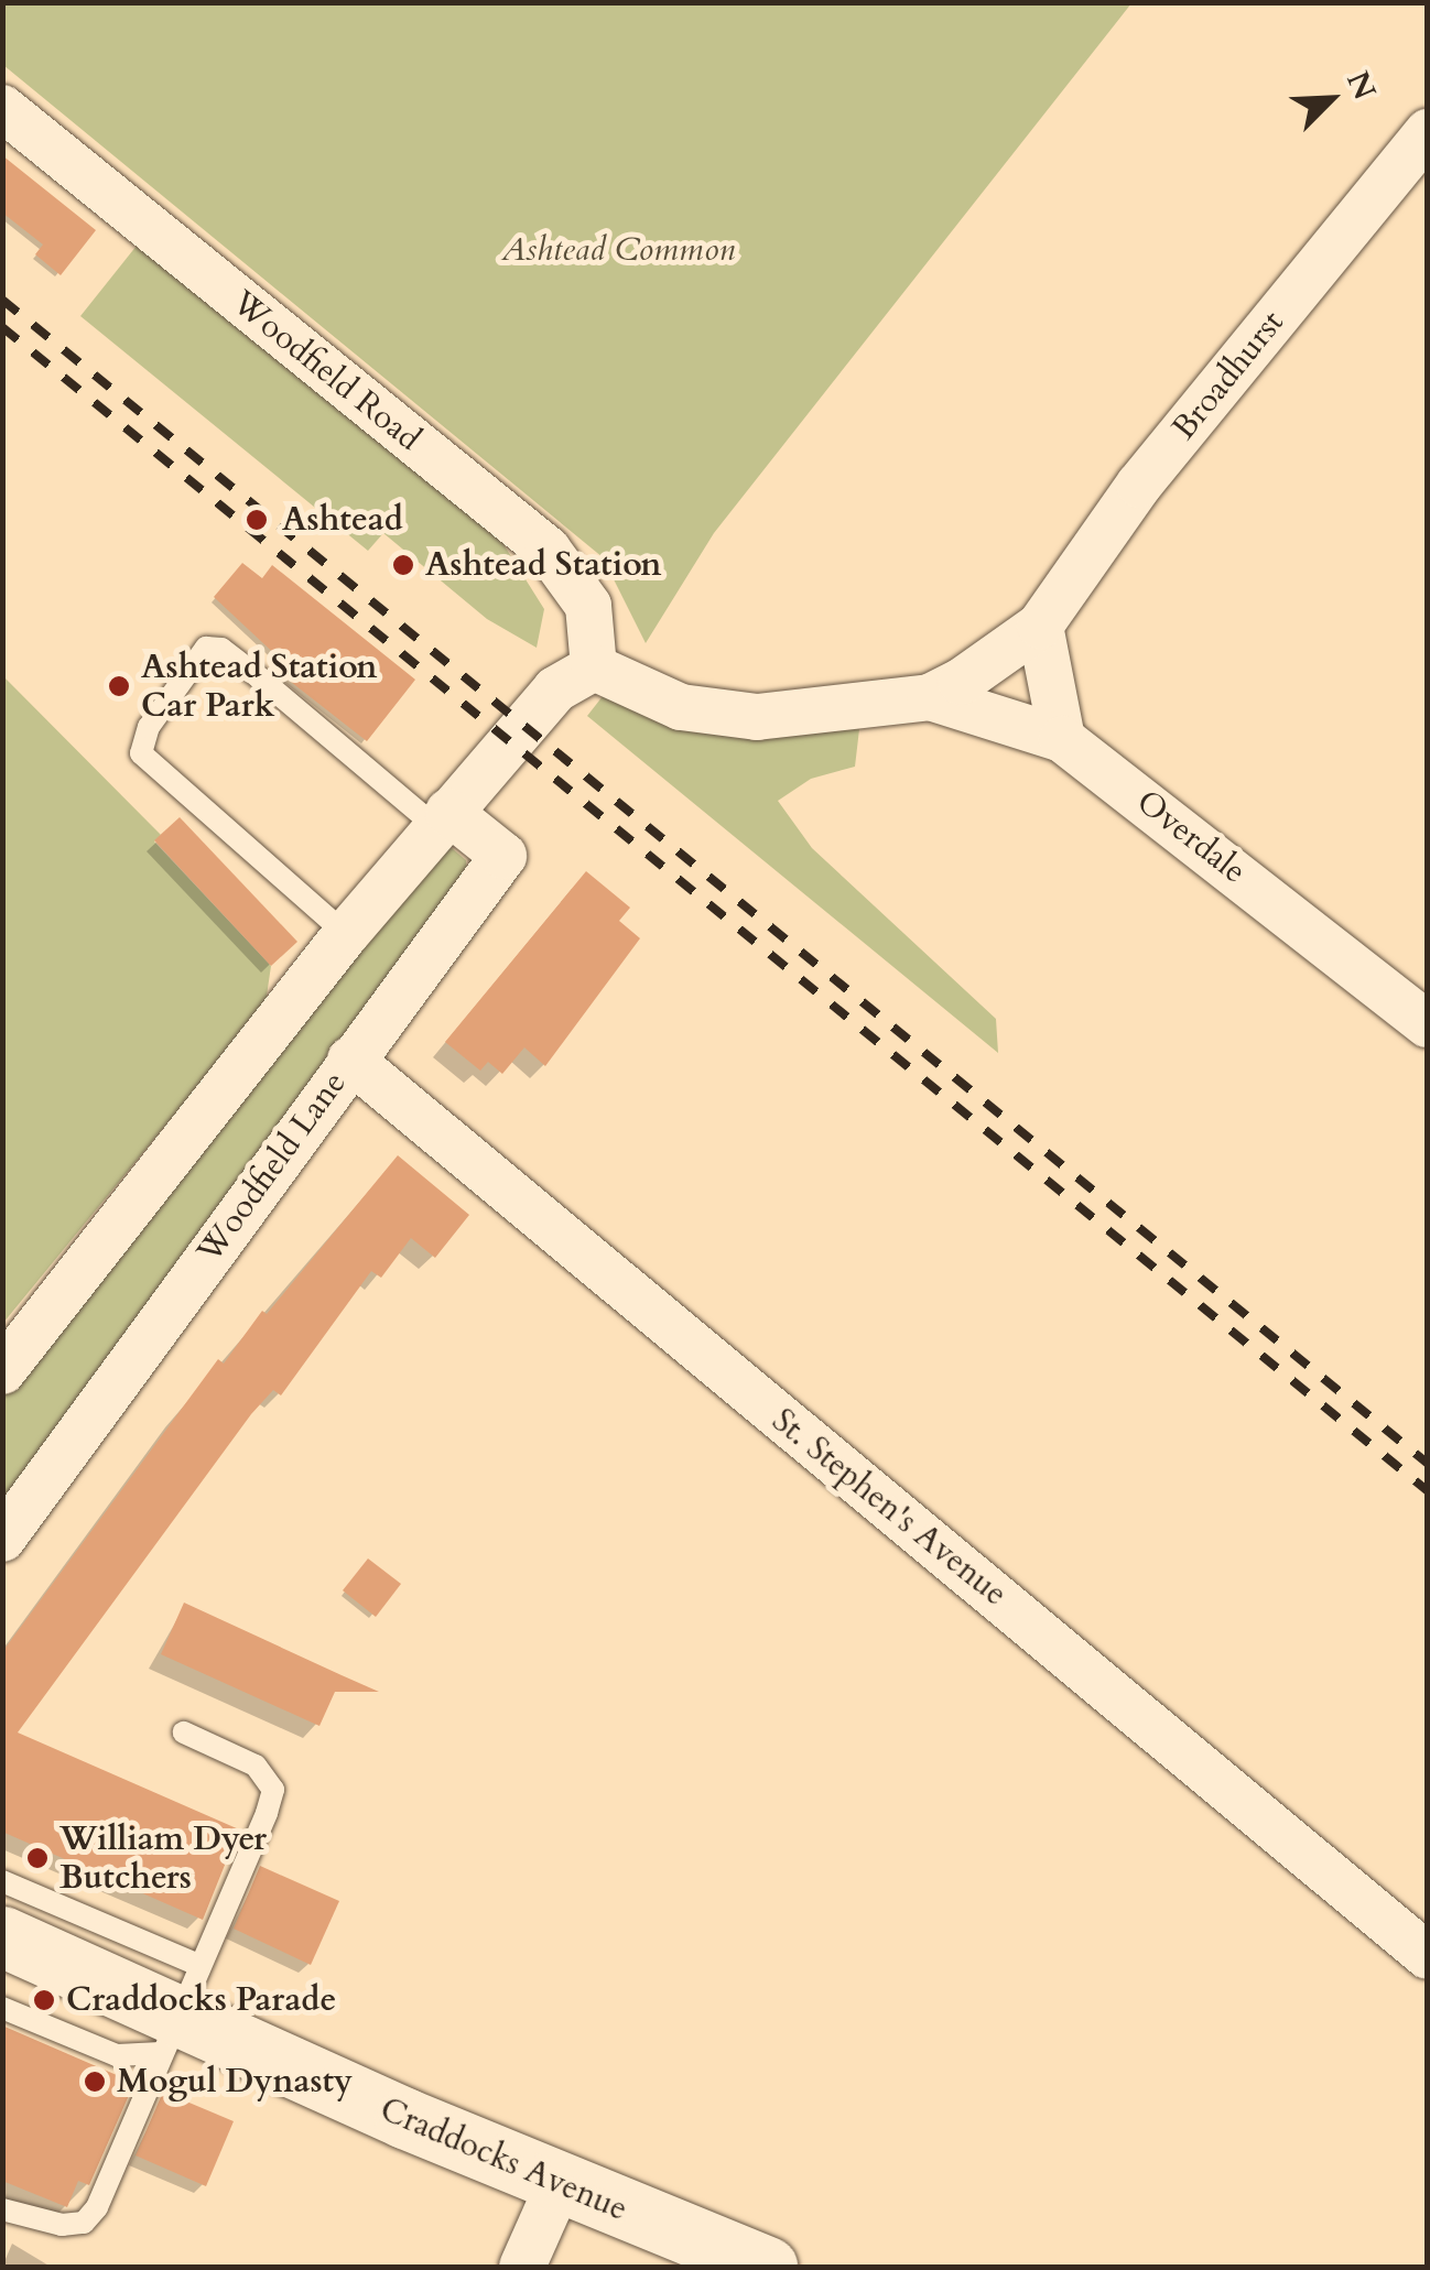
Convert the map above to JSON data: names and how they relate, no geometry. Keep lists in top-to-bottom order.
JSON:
{
  "streets": {
    "street": [
      "Woodfield Road",
      "Broadhurst",
      "Overdale",
      "Woodfield Lane",
      "St. Stephen's Avenue",
      "Craddocks Avenue"
    ]
  },
  "crossings": [
    ["Woodfield Road", "Broadhurst"],
    ["Broadhurst", "Overdale"],
    ["Woodfield Lane", "St. Stephen's Avenue"]
  ],
  "parks": ["Ashtead Common"],
  "places": [
    "Ashtead",
    "Ashtead Station",
    "Ashtead Station Car Park",
    "William Dyer Butchers",
    "Craddocks Parade",
    "Mogul Dynasty"
  ],
  "north": "top right"
}
